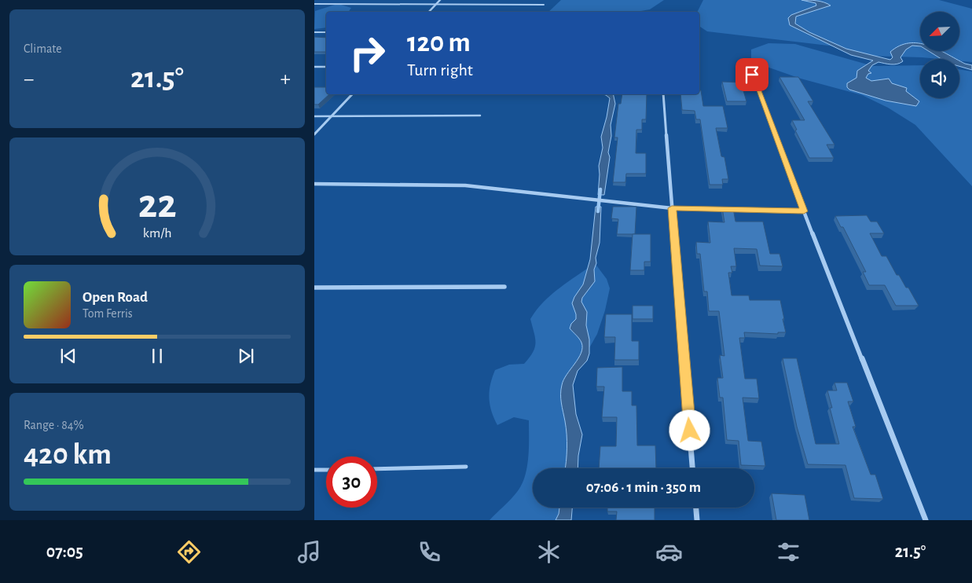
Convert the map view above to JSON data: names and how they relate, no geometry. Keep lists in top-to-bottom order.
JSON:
{
  "north": "bottom left",
  "page": {
    "tile": [
      "Climate",
      ["Range · 84%", "420 km"]
    ],
    "turn": ["120 m", "Turn right"],
    "heat": ["−", "21.5°", "+"],
    "song": ["Open Road", "Tom Ferris"],
    "limit": "30",
    "trip": "07:06 · 1 min · 350 m",
    "tabs": ["07:05", "21.5°"],
    "gauge": ["22", "km/h"]
  }
}
